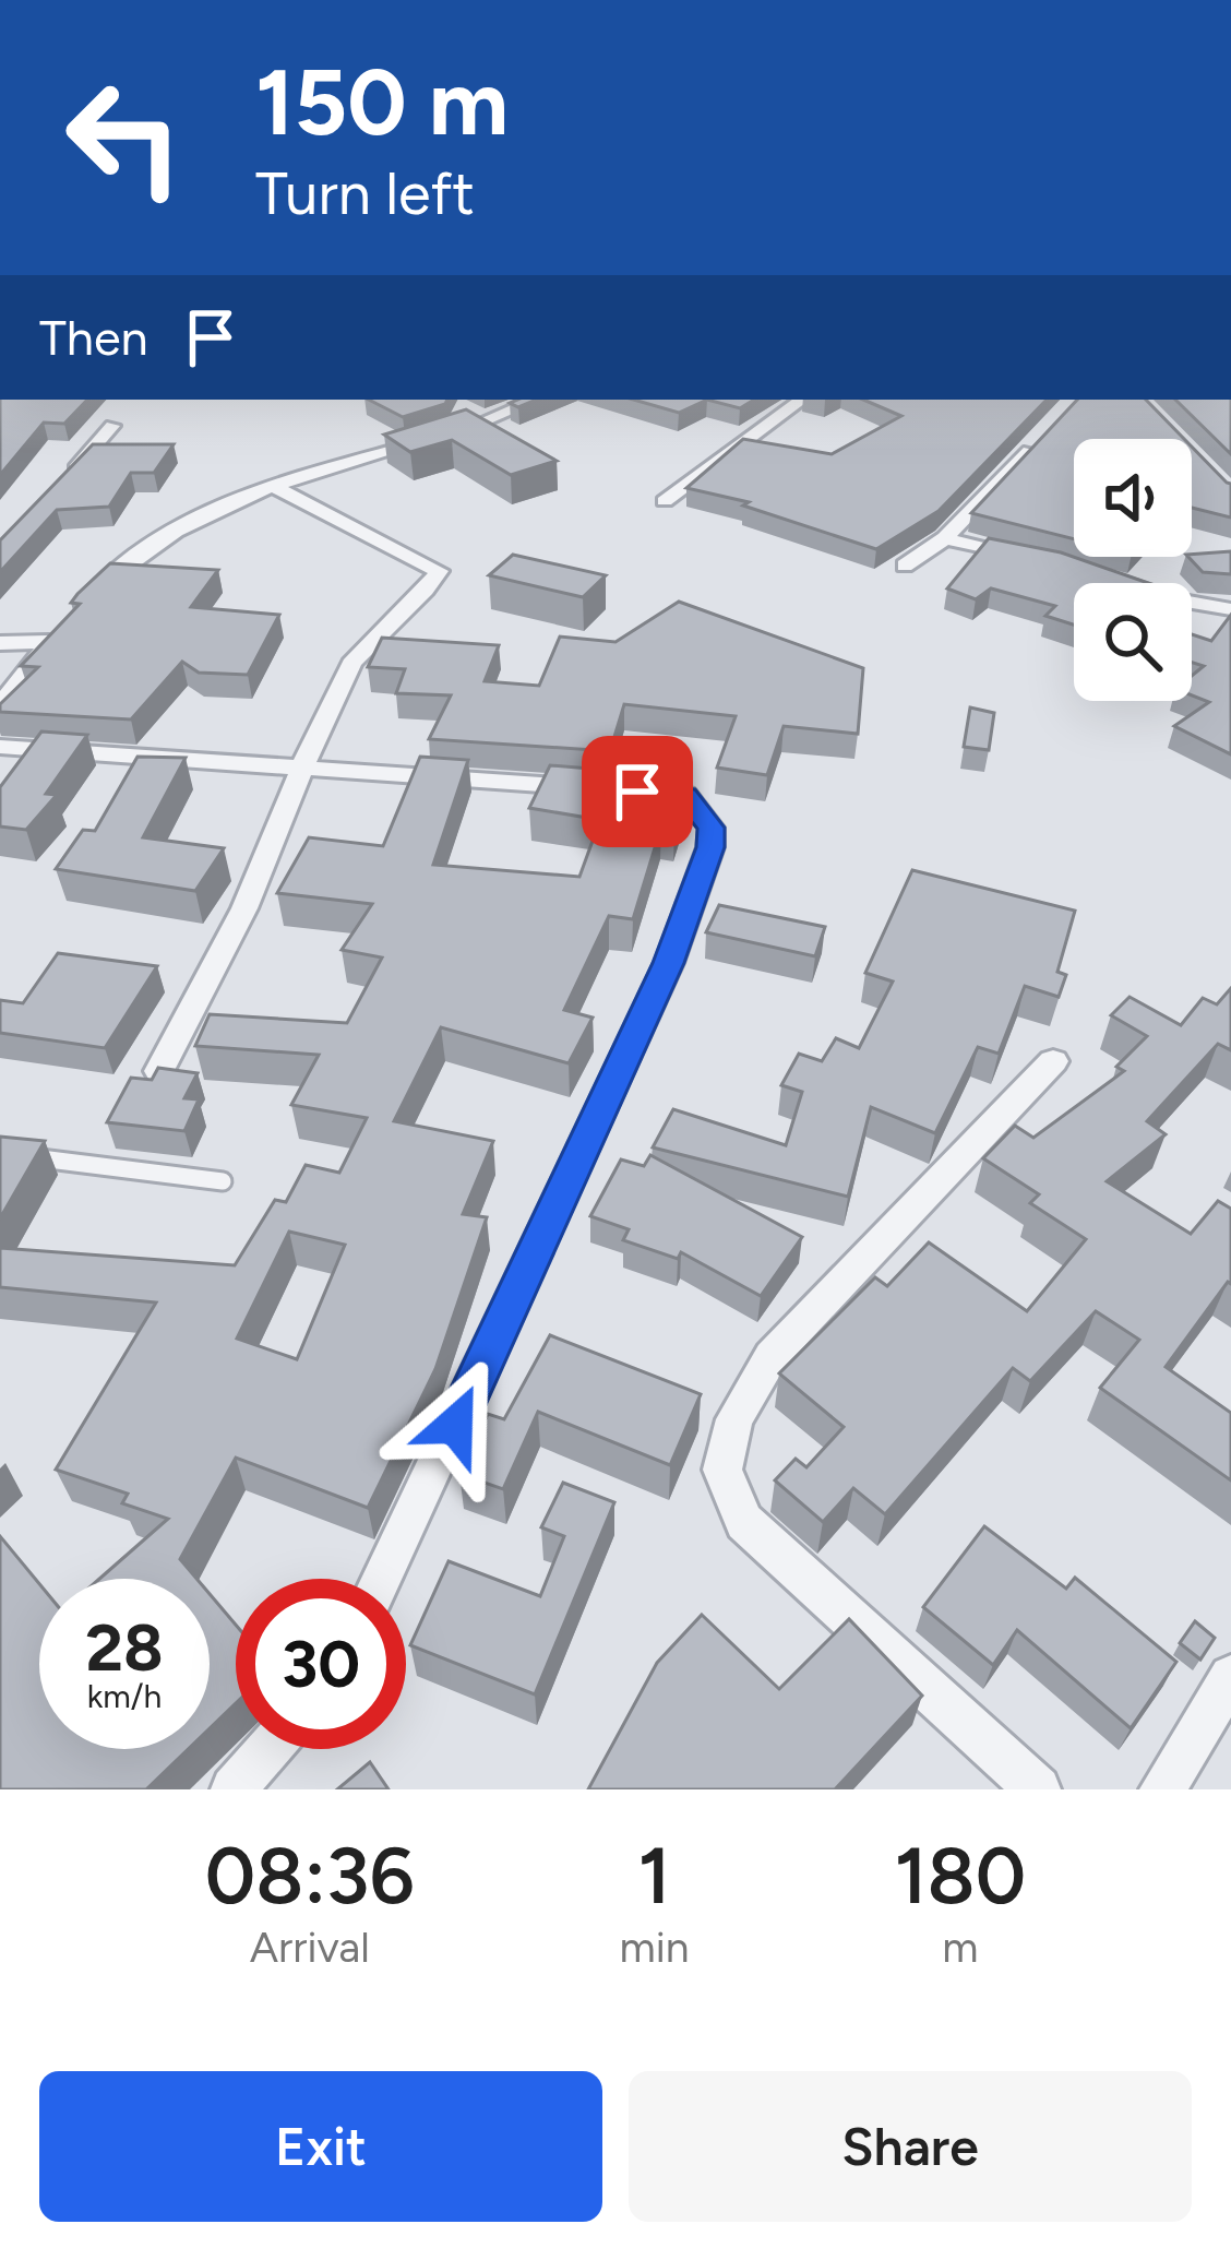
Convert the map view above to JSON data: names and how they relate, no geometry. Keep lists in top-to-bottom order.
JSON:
{
  "page": {
    "turn": ["150 m", "Turn left"],
    "then": "Then",
    "speed": "28 km/h",
    "limit": "30",
    "eta": [
      "08:36",
      "Arrival",
      "1",
      "min",
      "180",
      "m"
    ],
    "buttons": ["Exit", "Share"]
  }
}
